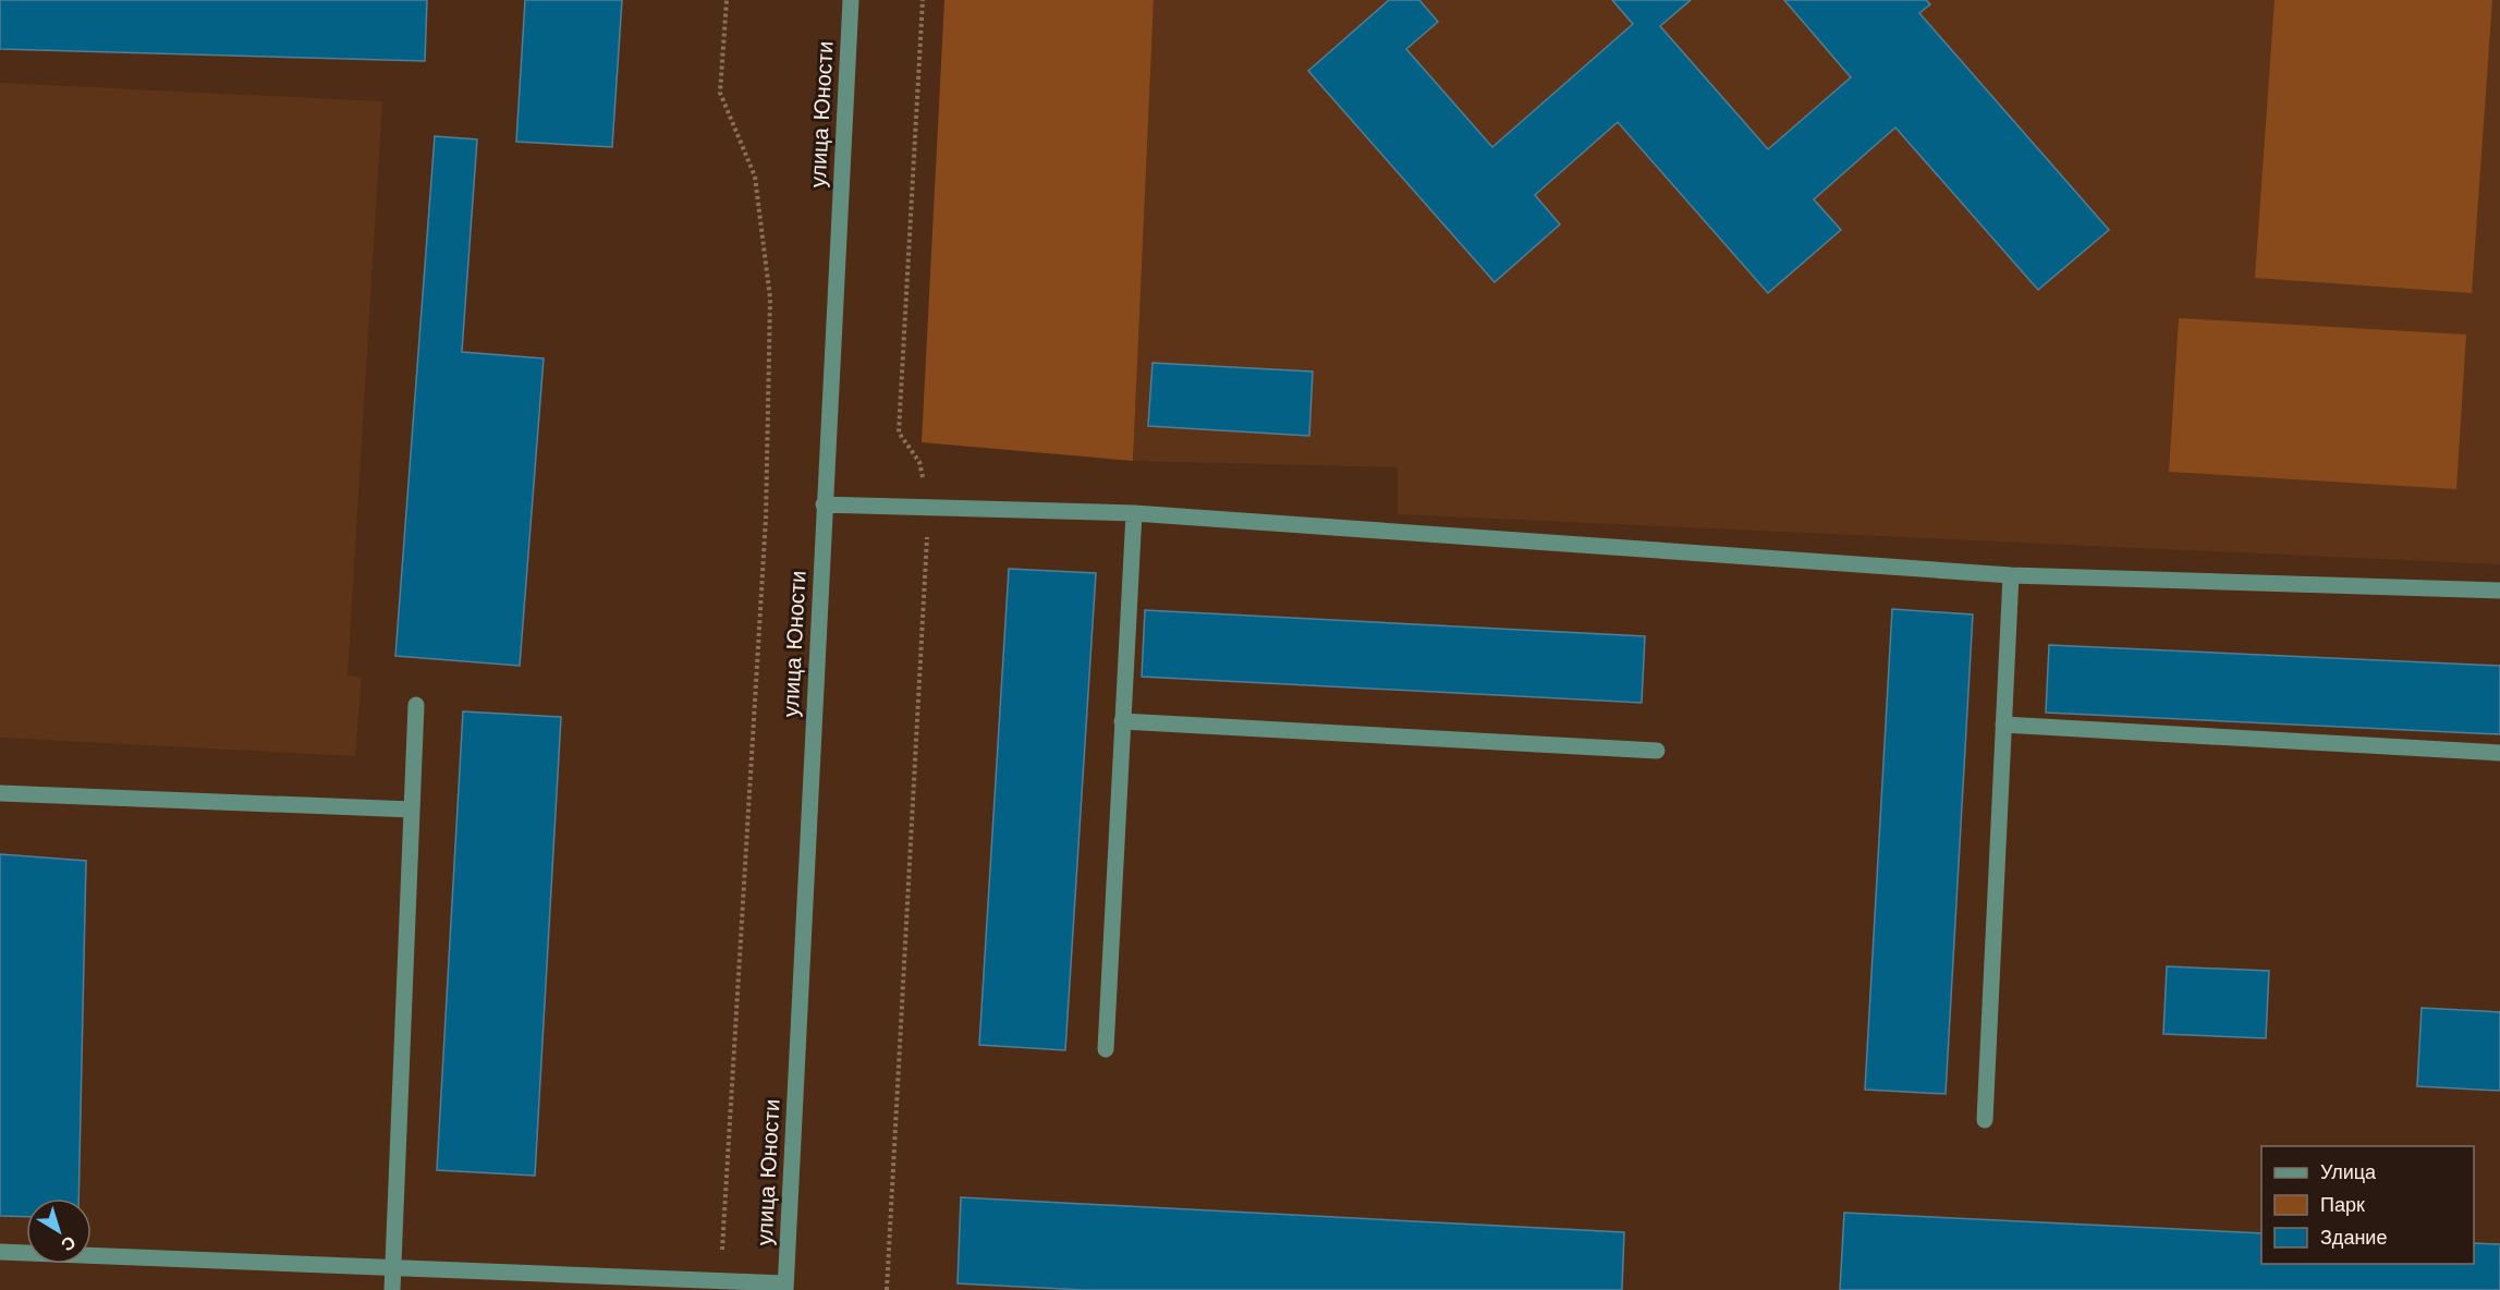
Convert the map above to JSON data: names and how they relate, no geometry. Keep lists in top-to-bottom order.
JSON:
{
  "streets": {
    "street": ["улица Юности"]
  },
  "legend": ["Улица", "Парк", "Здание"],
  "north": "bottom right"
}
